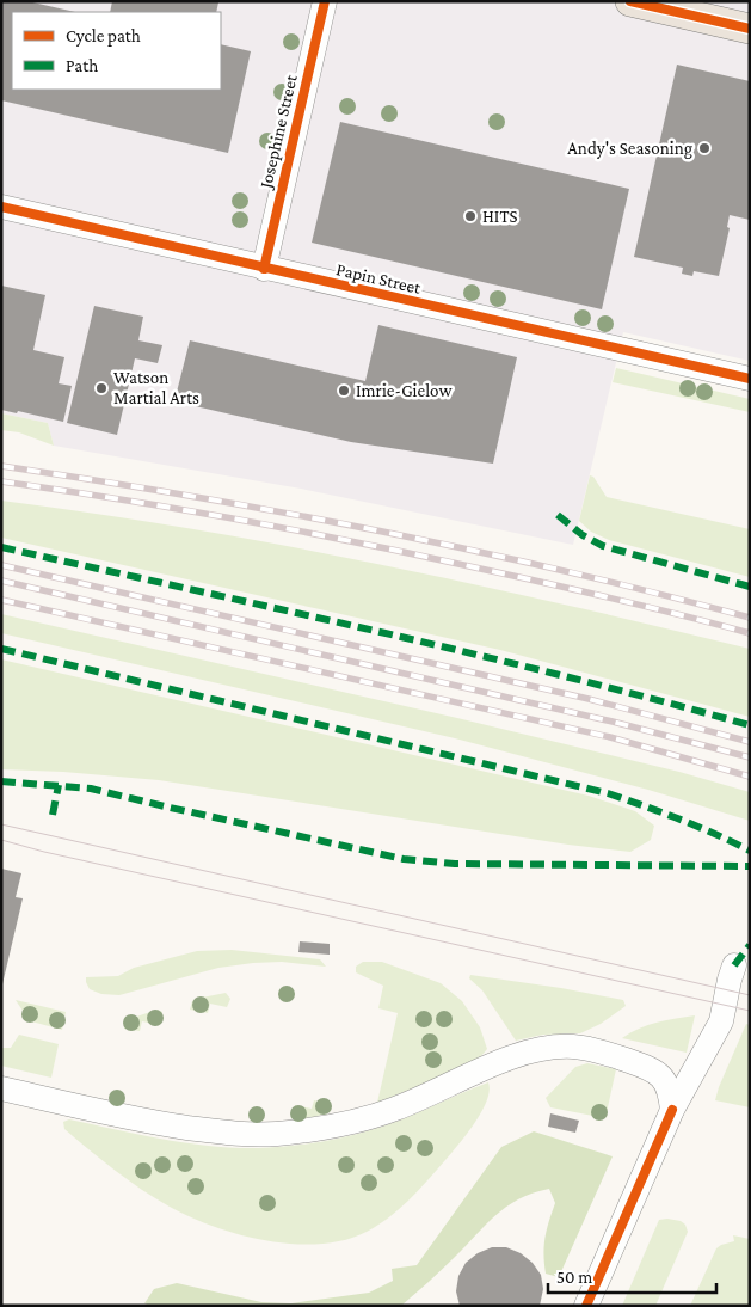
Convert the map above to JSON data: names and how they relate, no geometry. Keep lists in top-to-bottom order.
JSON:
{
  "streets": {
    "street": ["Josephine Street", "Papin Street"]
  },
  "crossings": [
    ["Josephine Street", "Papin Street"]
  ],
  "places": [
    "Andy's Seasoning",
    "HITS",
    "Watson Martial Arts",
    "Imrie-Gielow"
  ],
  "legend": ["Cycle path", "Path"],
  "scale_bar": "50 m"
}
